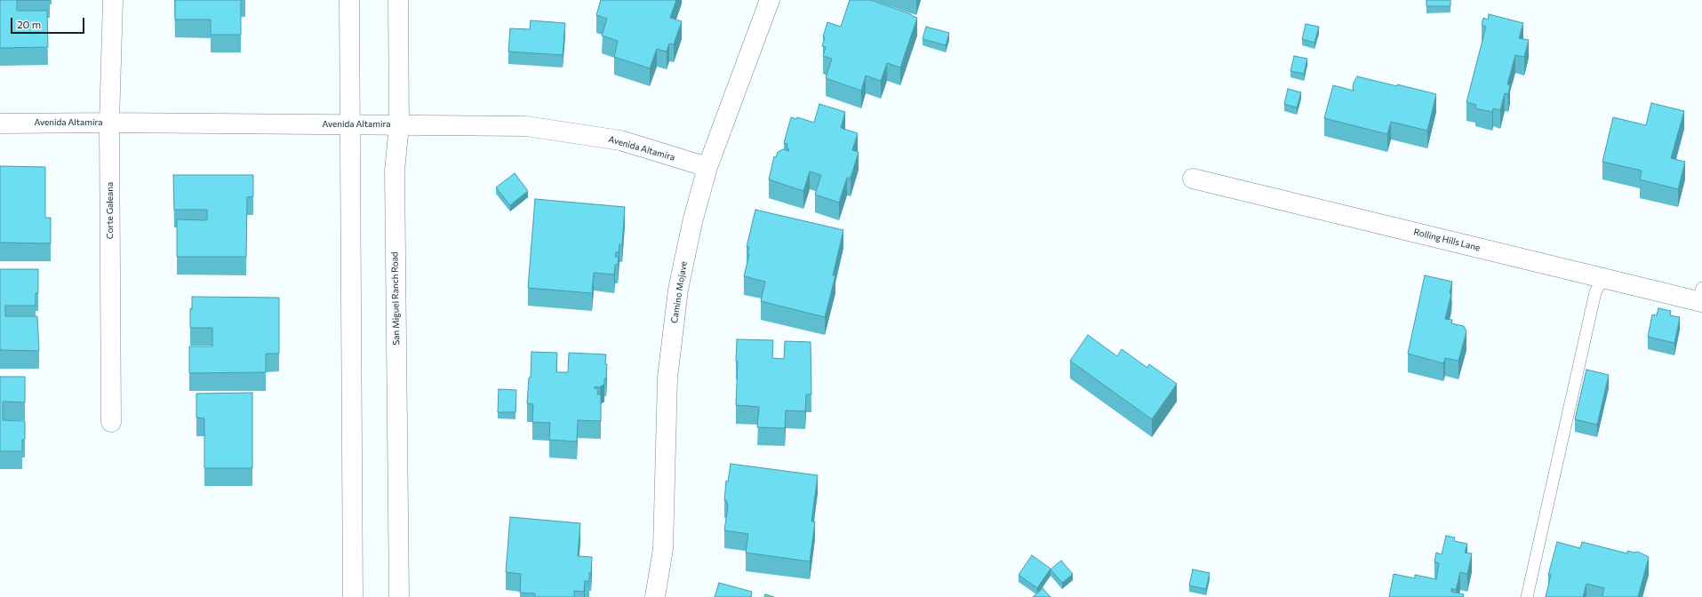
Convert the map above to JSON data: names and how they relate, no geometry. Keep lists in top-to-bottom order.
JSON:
{
  "streets": {
    "street": [
      "Avenida Altamira",
      "Corte Galeana",
      "Rolling Hills Lane",
      "Camino Mojave",
      "San Miguel Ranch Road"
    ]
  },
  "crossings": [
    ["Avenida Altamira", "Corte Galeana"],
    ["Avenida Altamira", "Camino Mojave"],
    ["Avenida Altamira", "San Miguel Ranch Road"]
  ],
  "scale_bar": "20 m"
}
